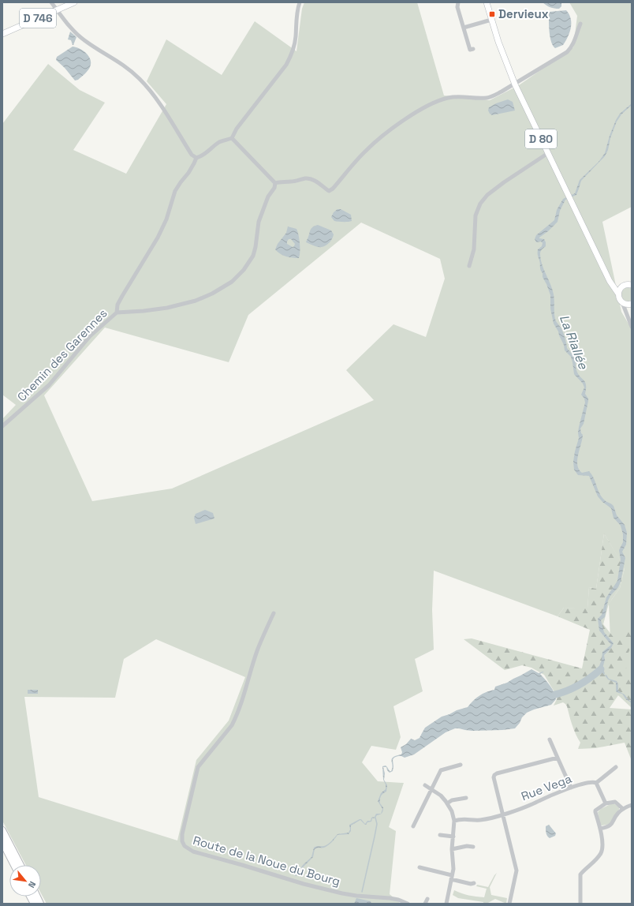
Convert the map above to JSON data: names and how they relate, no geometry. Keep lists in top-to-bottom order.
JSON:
{
  "streets": {
    "main road": ["D 746", "D 80"],
    "street": ["Chemin des Garennes", "Rue Vega", "Route de la Noue du Bourg"]
  },
  "water": ["La Riallée"],
  "places": {
    "transit": ["Dervieux"]
  },
  "north": "bottom right"
}
